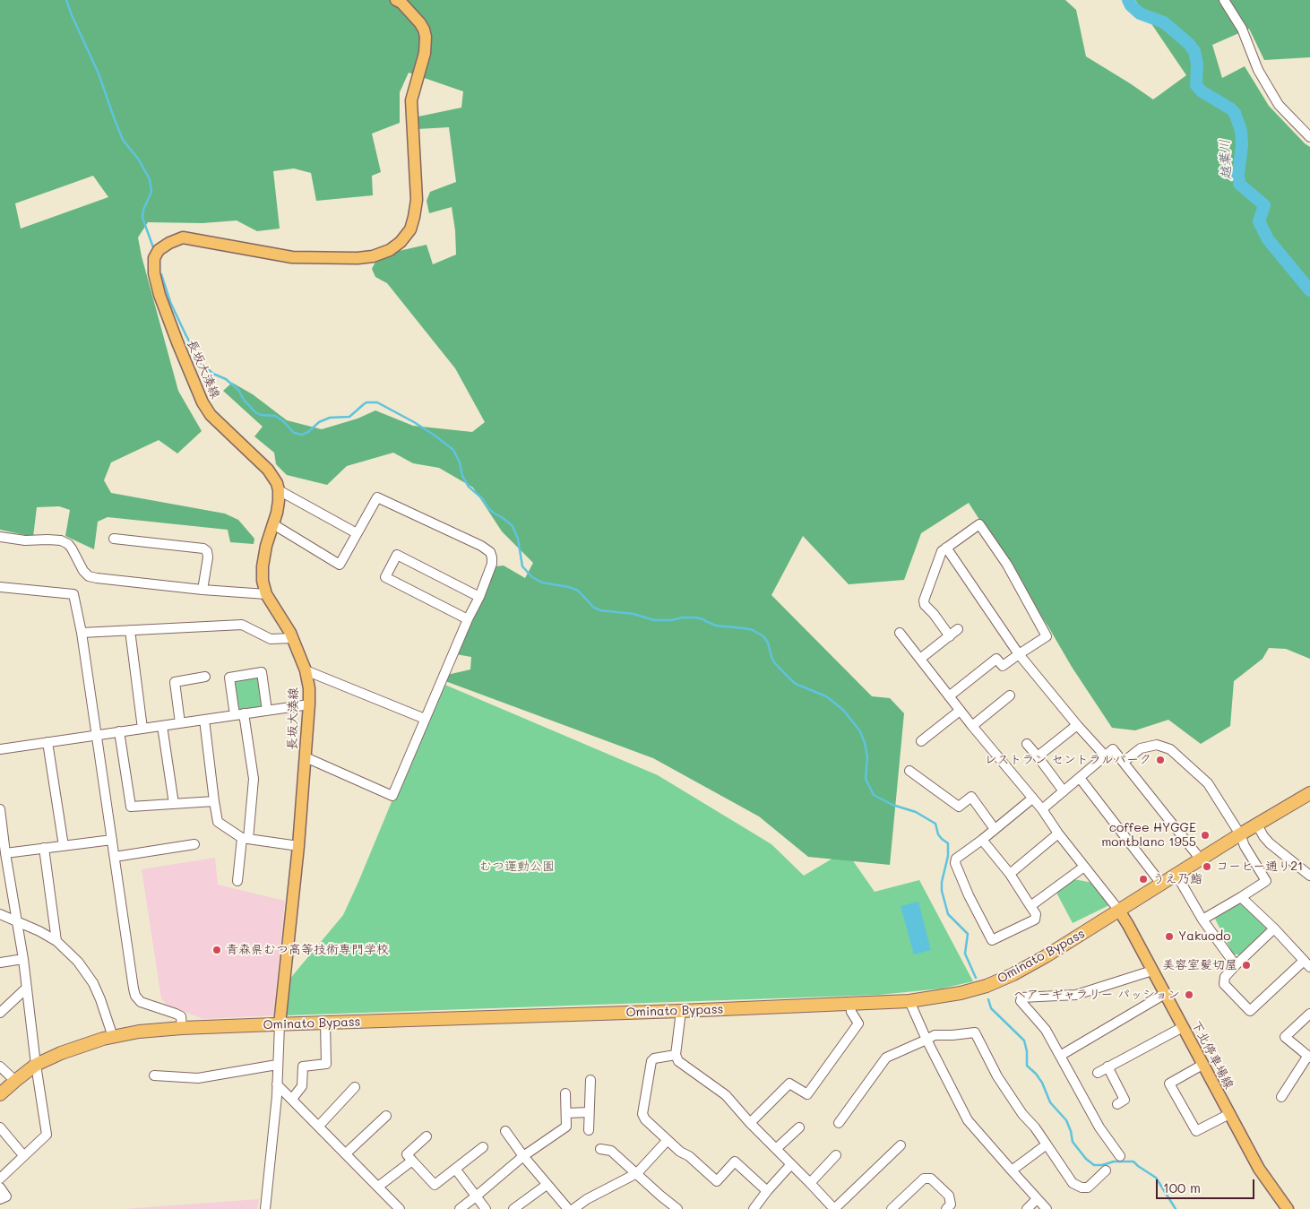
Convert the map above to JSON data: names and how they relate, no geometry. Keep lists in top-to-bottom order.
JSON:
{
  "streets": {
    "highway": ["Ominato Bypass"],
    "main road": ["長坂大湊線", "下北停車場線"]
  },
  "crossings": [
    ["長坂大湊線", "Ominato Bypass"],
    ["Ominato Bypass", "下北停車場線"]
  ],
  "water": ["越葉川"],
  "parks": ["むつ運動公園"],
  "places": [
    "レストラン セントラルパーク",
    "coffee HYGGE montblanc 1955",
    "コーヒー通り21",
    "うえ乃鮨",
    "Yakuodo",
    "青森県むつ高等技術専門学校",
    "美容室髪切屋",
    "ヘアーギャラリー パッション"
  ],
  "scale_bar": "100 m"
}
